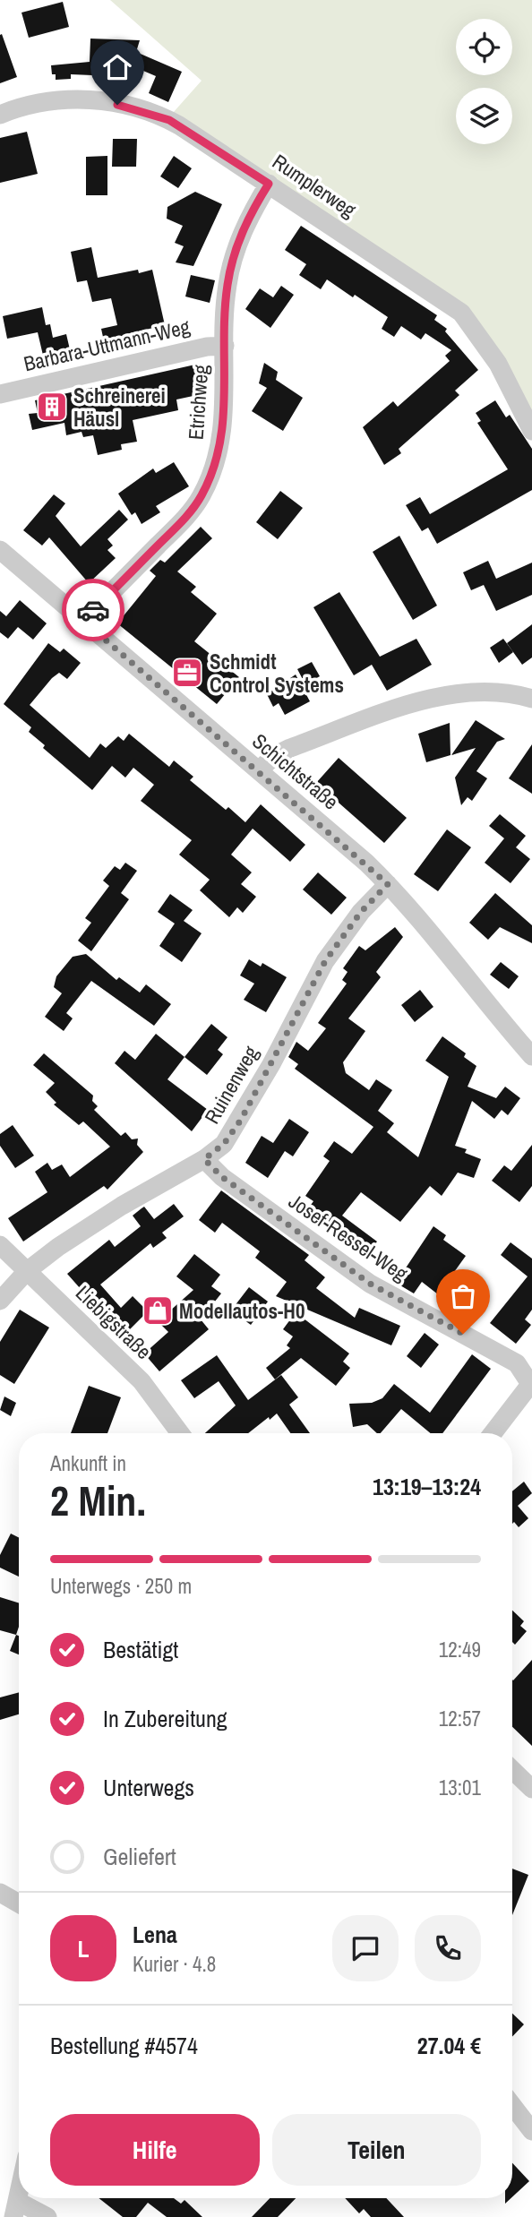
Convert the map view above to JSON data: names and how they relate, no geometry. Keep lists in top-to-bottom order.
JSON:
{
  "streets": {
    "street": [
      "Rumplerweg",
      "Barbara-Uttmann-Weg",
      "Etrichweg",
      "Schichtstraße",
      "Ruinenweg",
      "Josef-Ressel-Weg",
      "Liebigstraße"
    ]
  },
  "crossings": [
    ["Rumplerweg", "Etrichweg"],
    ["Barbara-Uttmann-Weg", "Etrichweg"],
    ["Etrichweg", "Schichtstraße"],
    ["Schichtstraße", "Ruinenweg"],
    ["Ruinenweg", "Josef-Ressel-Weg"],
    ["Ruinenweg", "Liebigstraße"]
  ],
  "places": {
    "building": ["Schreinerei Häusl"],
    "office": ["Schmidt Control Systems"],
    "shop": ["Modellautos-H0"]
  },
  "page": {
    "heading": ["2 Min.", "Ankunft in", "13:19–13:24"],
    "panel": [
      "Lena",
      "Kurier · 4.8",
      "Bestellung #4574",
      "27.04 €"
    ],
    "bar": "Unterwegs · 250 m",
    "list": [
      ["Bestätigt", "12:49"],
      ["In Zubereitung", "12:57"],
      ["Unterwegs", "13:01"],
      "Geliefert"
    ],
    "round": "L",
    "buttons": ["Hilfe", "Teilen"]
  }
}
